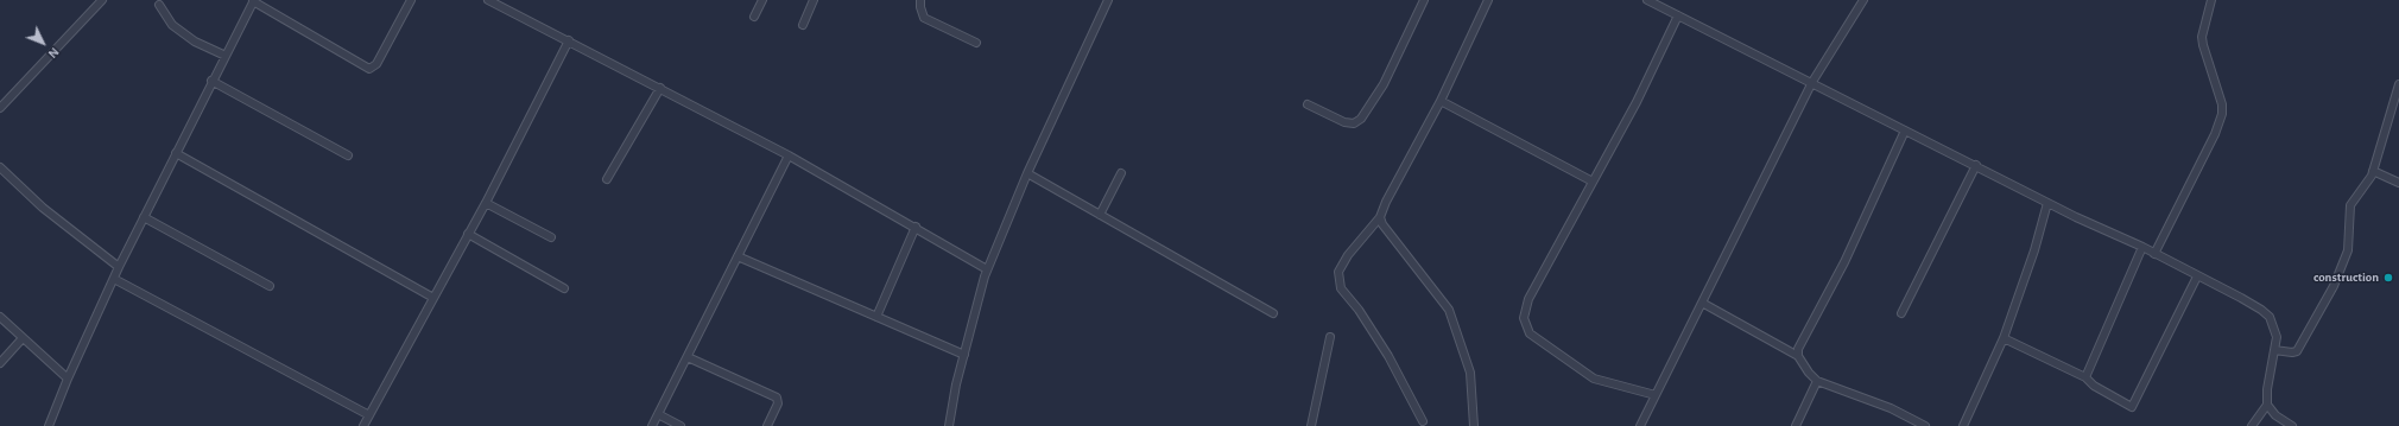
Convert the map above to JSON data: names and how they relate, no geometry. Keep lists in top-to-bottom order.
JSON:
{
  "places": ["construction"],
  "north": "bottom right"
}
